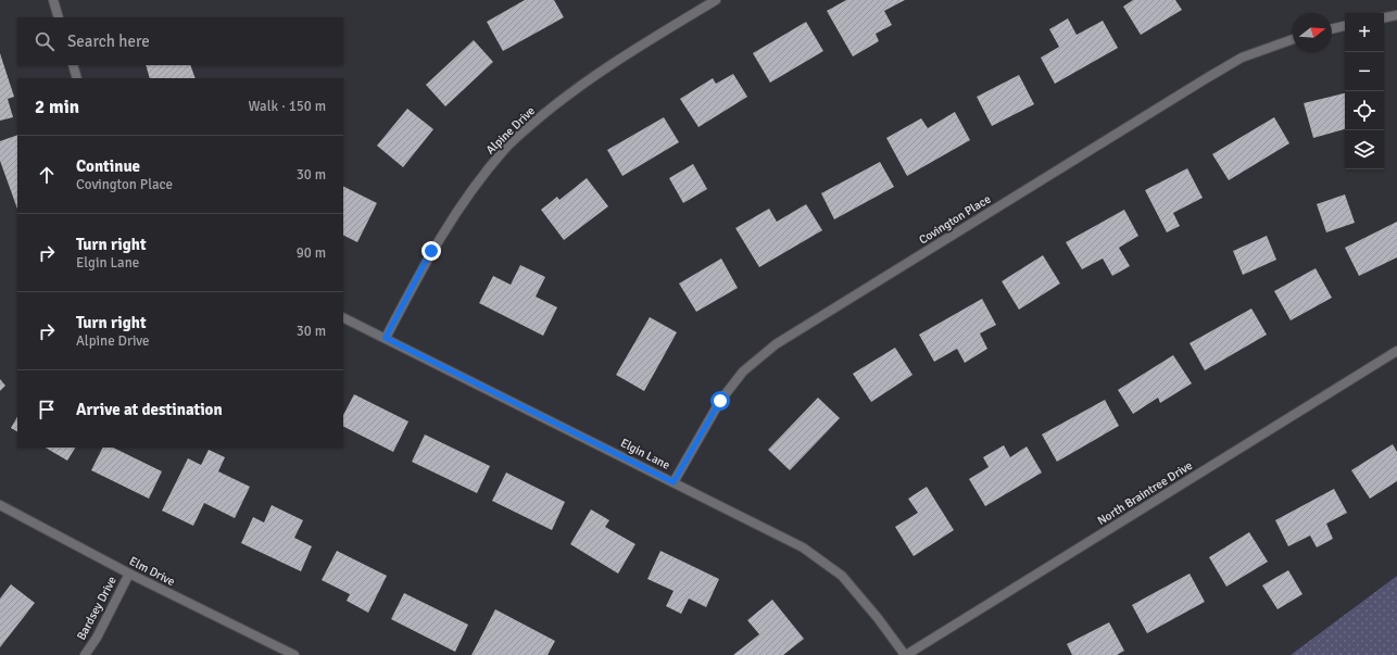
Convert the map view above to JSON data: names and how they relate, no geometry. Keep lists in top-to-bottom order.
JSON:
{
  "streets": {
    "street": [
      "Alpine Drive",
      "Covington Place",
      "Elgin Lane",
      "North Braintree Drive",
      "Elm Drive",
      "Bardsey Drive"
    ]
  },
  "crossings": [
    ["Alpine Drive", "Elgin Lane"],
    ["Covington Place", "Elgin Lane"],
    ["Elgin Lane", "North Braintree Drive"],
    ["Elm Drive", "Bardsey Drive"]
  ],
  "north": "right",
  "page": {
    "map_buttons": ["+", "−"],
    "search": "Search here",
    "heading": ["2 min", "Walk · 150 m"],
    "list": [
      ["Continue", "Covington Place", "30 m"],
      ["Turn right", "Elgin Lane", "90 m"],
      ["Turn right", "Alpine Drive", "30 m"],
      "Arrive at destination"
    ]
  }
}
